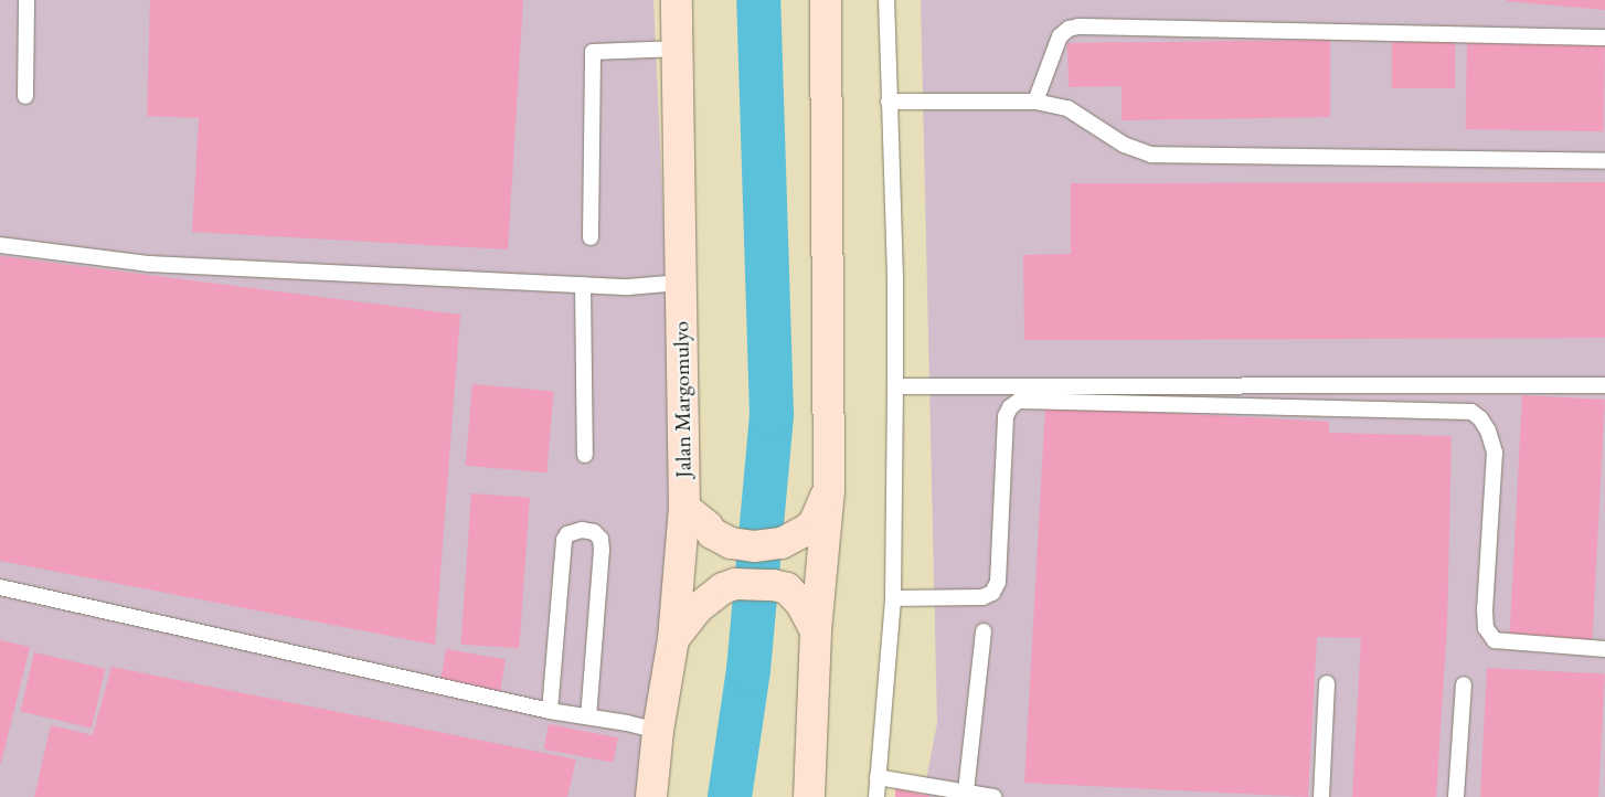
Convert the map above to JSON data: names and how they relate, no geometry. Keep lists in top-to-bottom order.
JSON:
{
  "streets": {
    "main road": ["Jalan Margomulyo"]
  }
}
